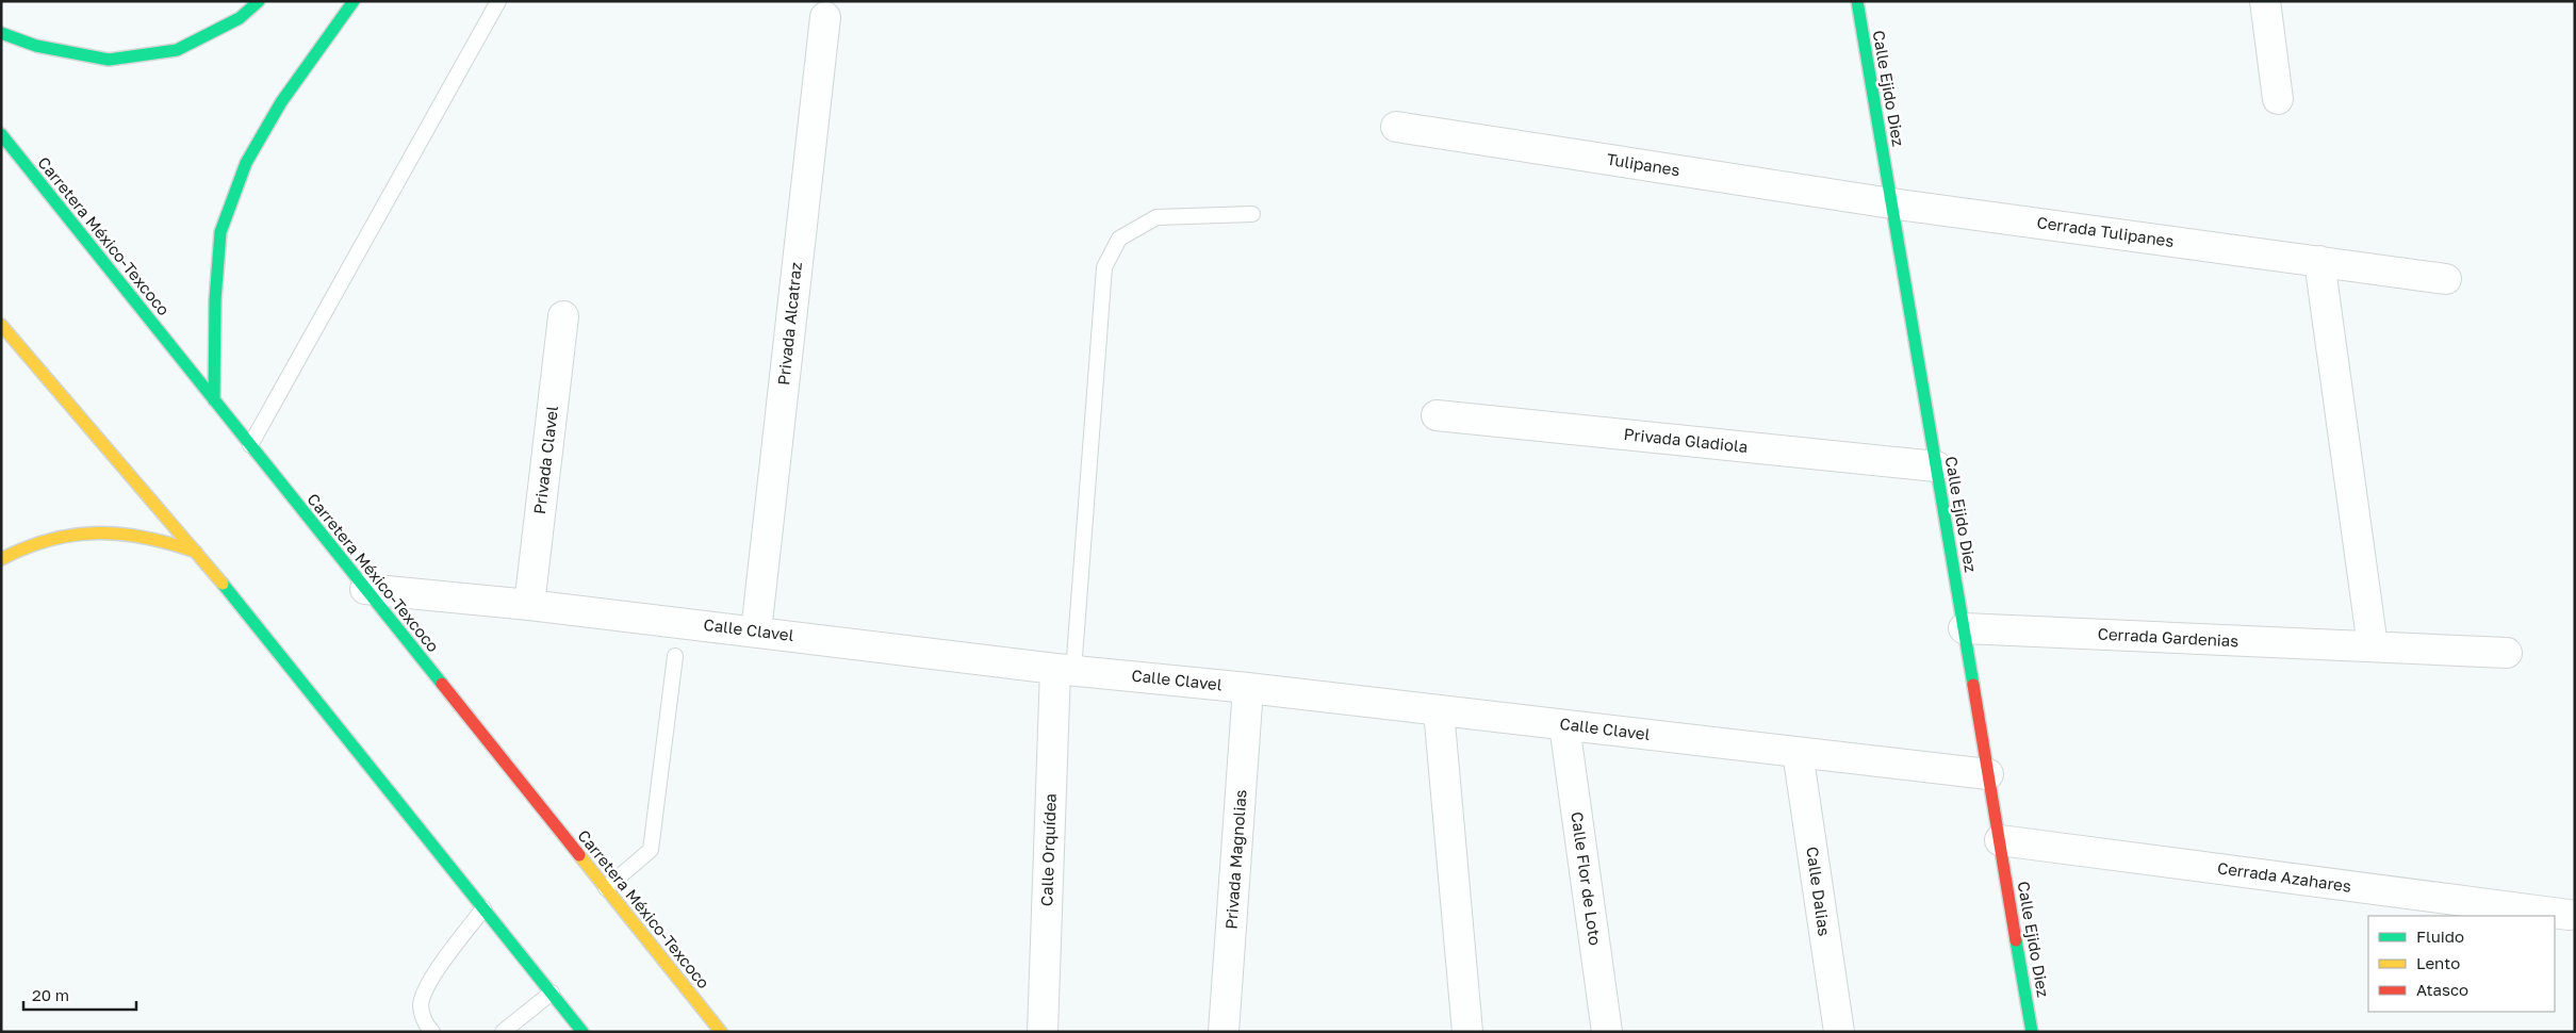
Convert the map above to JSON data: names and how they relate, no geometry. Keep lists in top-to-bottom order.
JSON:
{
  "streets": {
    "main road": ["Calle Ejido Diez", "Carretera México-Texcoco"],
    "street": [
      "Tulipanes",
      "Cerrada Tulipanes",
      "Privada Alcatraz",
      "Privada Gladiola",
      "Privada Clavel",
      "Calle Clavel",
      "Cerrada Gardenias",
      "Calle Orquídea",
      "Privada Magnolias",
      "Cerrada Azahares",
      "Calle Flor de Loto",
      "Calle Dalias"
    ]
  },
  "crossings": [
    ["Calle Ejido Diez", "Tulipanes"],
    ["Calle Ejido Diez", "Cerrada Tulipanes"],
    ["Calle Ejido Diez", "Privada Gladiola"],
    ["Calle Ejido Diez", "Calle Clavel"],
    ["Calle Ejido Diez", "Cerrada Gardenias"],
    ["Calle Ejido Diez", "Cerrada Azahares"],
    ["Tulipanes", "Cerrada Tulipanes"],
    ["Carretera México-Texcoco", "Calle Clavel"],
    ["Privada Alcatraz", "Calle Clavel"],
    ["Privada Clavel", "Calle Clavel"],
    ["Calle Clavel", "Calle Orquídea"],
    ["Calle Clavel", "Privada Magnolias"],
    ["Calle Clavel", "Calle Flor de Loto"],
    ["Calle Clavel", "Calle Dalias"]
  ],
  "legend": ["Fluido", "Lento", "Atasco"],
  "scale_bar": "20 m"
}
